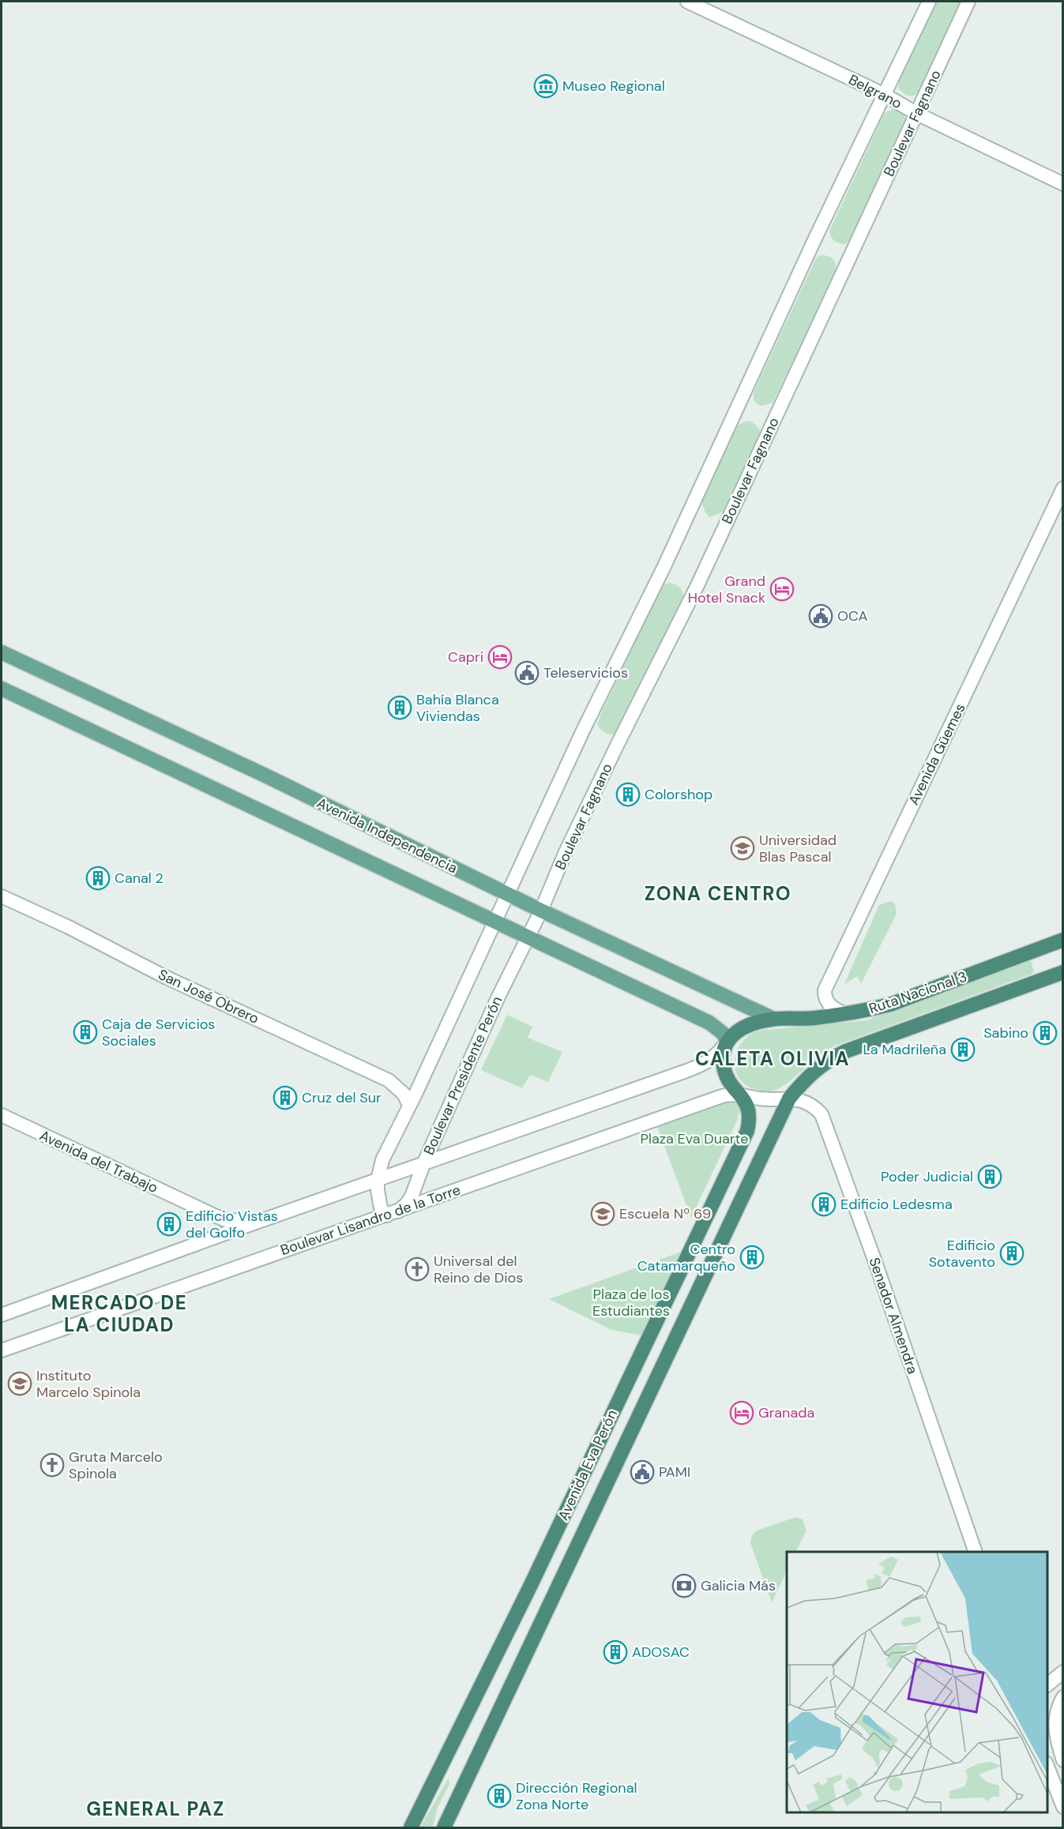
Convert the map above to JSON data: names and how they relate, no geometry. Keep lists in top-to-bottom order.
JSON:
{
  "streets": {
    "highway": ["Ruta Nacional 3", "Avenida Eva Perón"],
    "main road": ["Avenida Independencia"],
    "street": [
      "Belgrano",
      "Boulevar Fagnano",
      "Avenida Güemes",
      "San José Obrero",
      "Boulevar Presidente Perón",
      "Avenida del Trabajo",
      "Boulevar Lisandro de la Torre",
      "Senador Almendra"
    ]
  },
  "crossings": [
    ["Belgrano", "Boulevar Fagnano"],
    ["Boulevar Fagnano", "Avenida Independencia"],
    ["Boulevar Fagnano", "Boulevar Presidente Perón"],
    ["Avenida Güemes", "Ruta Nacional 3"],
    ["Avenida Independencia", "Ruta Nacional 3"],
    ["Ruta Nacional 3", "Boulevar Lisandro de la Torre"],
    ["Ruta Nacional 3", "Senador Almendra"],
    ["Ruta Nacional 3", "Avenida Eva Perón"],
    ["Boulevar Presidente Perón", "Boulevar Lisandro de la Torre"],
    ["Boulevar Lisandro de la Torre", "Senador Almendra"],
    ["Boulevar Lisandro de la Torre", "Avenida Eva Perón"],
    ["Senador Almendra", "Avenida Eva Perón"]
  ],
  "districts": [
    "ZONA CENTRO",
    "CALETA OLIVIA",
    "MERCADO DE LA CIUDAD",
    "GENERAL PAZ"
  ],
  "parks": ["Plaza Eva Duarte", "Plaza de los Estudiantes"],
  "places": {
    "museum": ["Museo Regional"],
    "hotel": ["Grand Hotel Snack", "Capri", "Granada"],
    "public building": ["OCA", "Teleservicios", "PAMI"],
    "building": [
      "Bahía Blanca Viviendas",
      "Colorshop",
      "Canal 2",
      "Caja de Servicios Sociales",
      "Sabino",
      "La Madrileña",
      "Cruz del Sur",
      "Poder Judicial",
      "Edificio Ledesma",
      "Edificio Vistas del Golfo",
      "Edificio Sotavento",
      "Centro Catamarqueño",
      "ADOSAC",
      "Dirección Regional Zona Norte"
    ],
    "school or university": ["Universidad Blas Pascal", "Escuela Nº 69", "Instituto Marcelo Spinola"],
    "church": ["Universal del Reino de Dios", "Gruta Marcelo Spinola"],
    "bank": ["Galicia Más"]
  }
}
